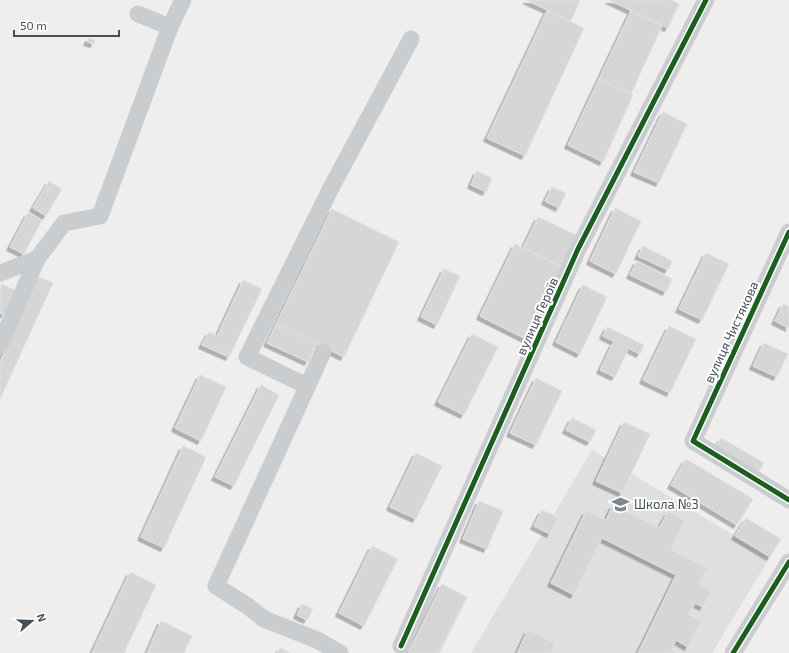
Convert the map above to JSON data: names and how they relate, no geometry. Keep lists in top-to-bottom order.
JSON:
{
  "streets": {
    "street": ["вулиця Героїв", "вулиця Чистякова"]
  },
  "places": {
    "school or university": ["Школа №3"]
  },
  "scale_bar": "50 m",
  "north": "right"
}
